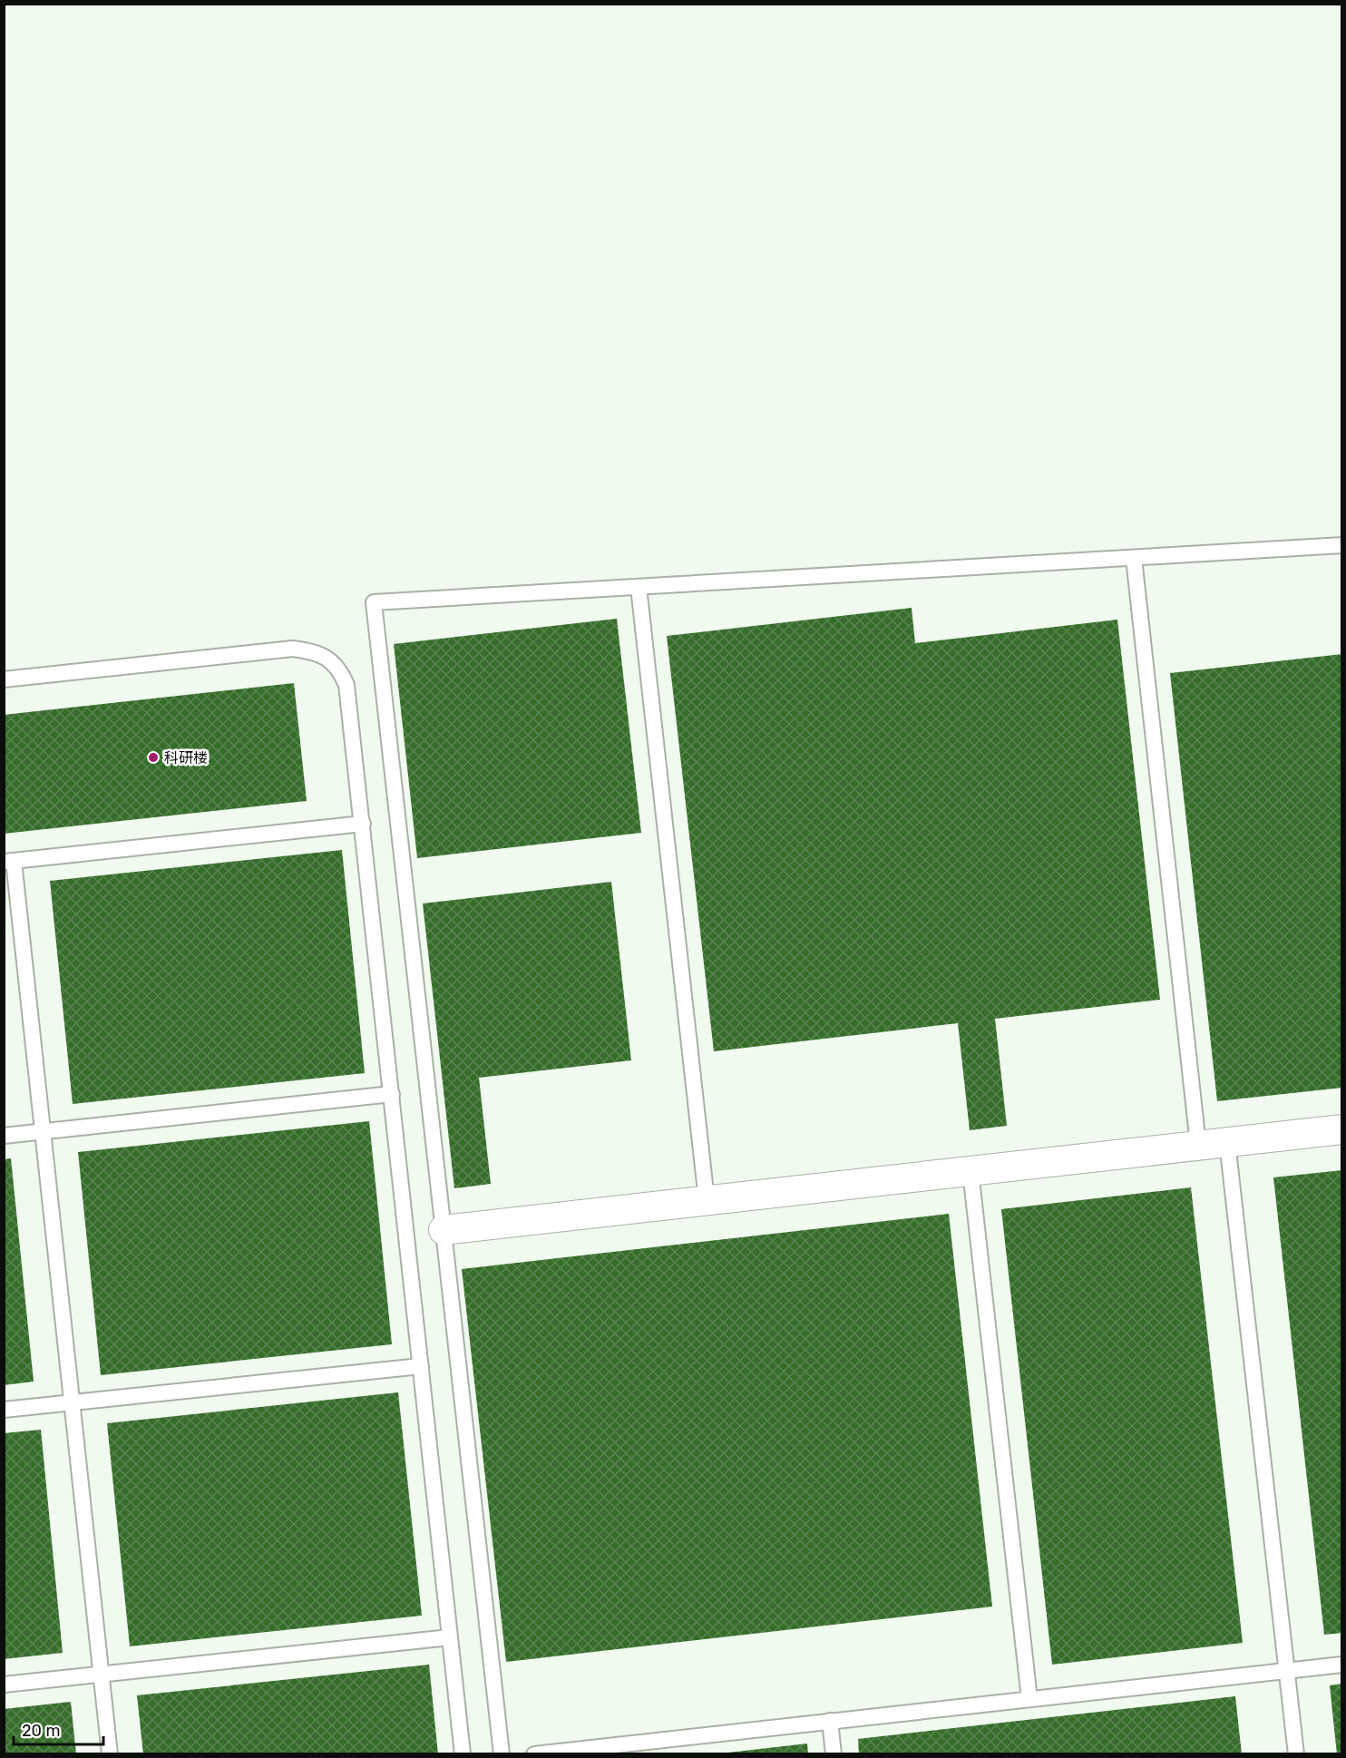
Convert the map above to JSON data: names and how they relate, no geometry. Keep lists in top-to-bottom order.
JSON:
{
  "places": ["科研楼"],
  "scale_bar": "20 m"
}
